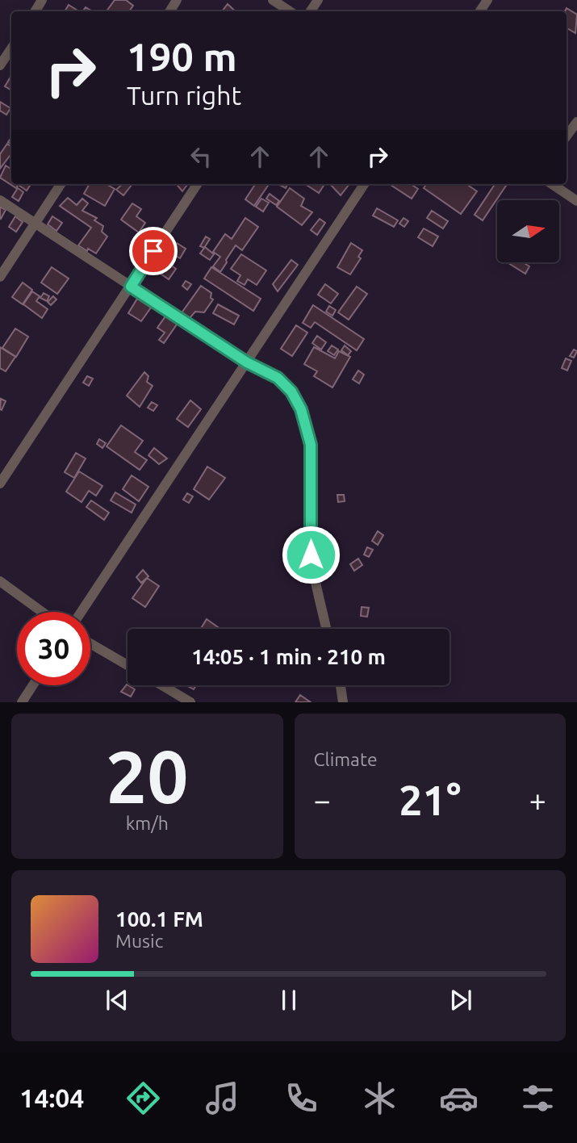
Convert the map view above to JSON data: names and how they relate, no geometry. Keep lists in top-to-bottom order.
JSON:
{
  "north": "right",
  "page": {
    "turn": ["190 m", "Turn right"],
    "limit": "30",
    "trip": "14:05 · 1 min · 210 m",
    "tile": [
      ["20", "km/h"],
      "Climate"
    ],
    "heat": ["−", "21°", "+"],
    "song": ["100.1 FM", "Music"],
    "tabs": "14:04"
  }
}
